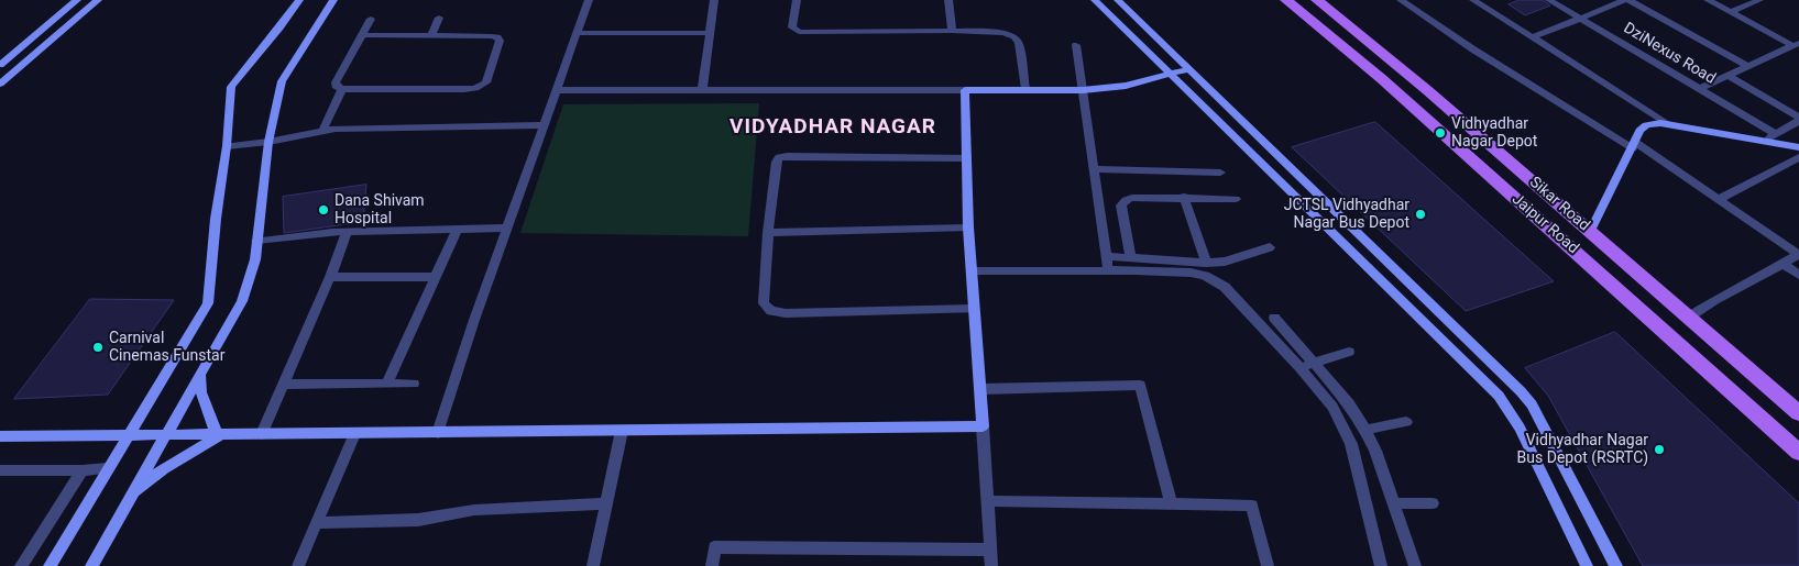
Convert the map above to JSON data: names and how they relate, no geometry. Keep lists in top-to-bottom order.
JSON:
{
  "streets": {
    "main road": ["Sikar Road", "Jaipur Road"],
    "street": ["DziNexus Road"]
  },
  "districts": ["VIDYADHAR NAGAR"],
  "places": [
    "Vidhyadhar Nagar Depot",
    "Dana Shivam Hospital",
    "JCTSL Vidhyadhar Nagar Bus Depot",
    "Carnival Cinemas Funstar",
    "Vidhyadhar Nagar Bus Depot (RSRTC)"
  ]
}
